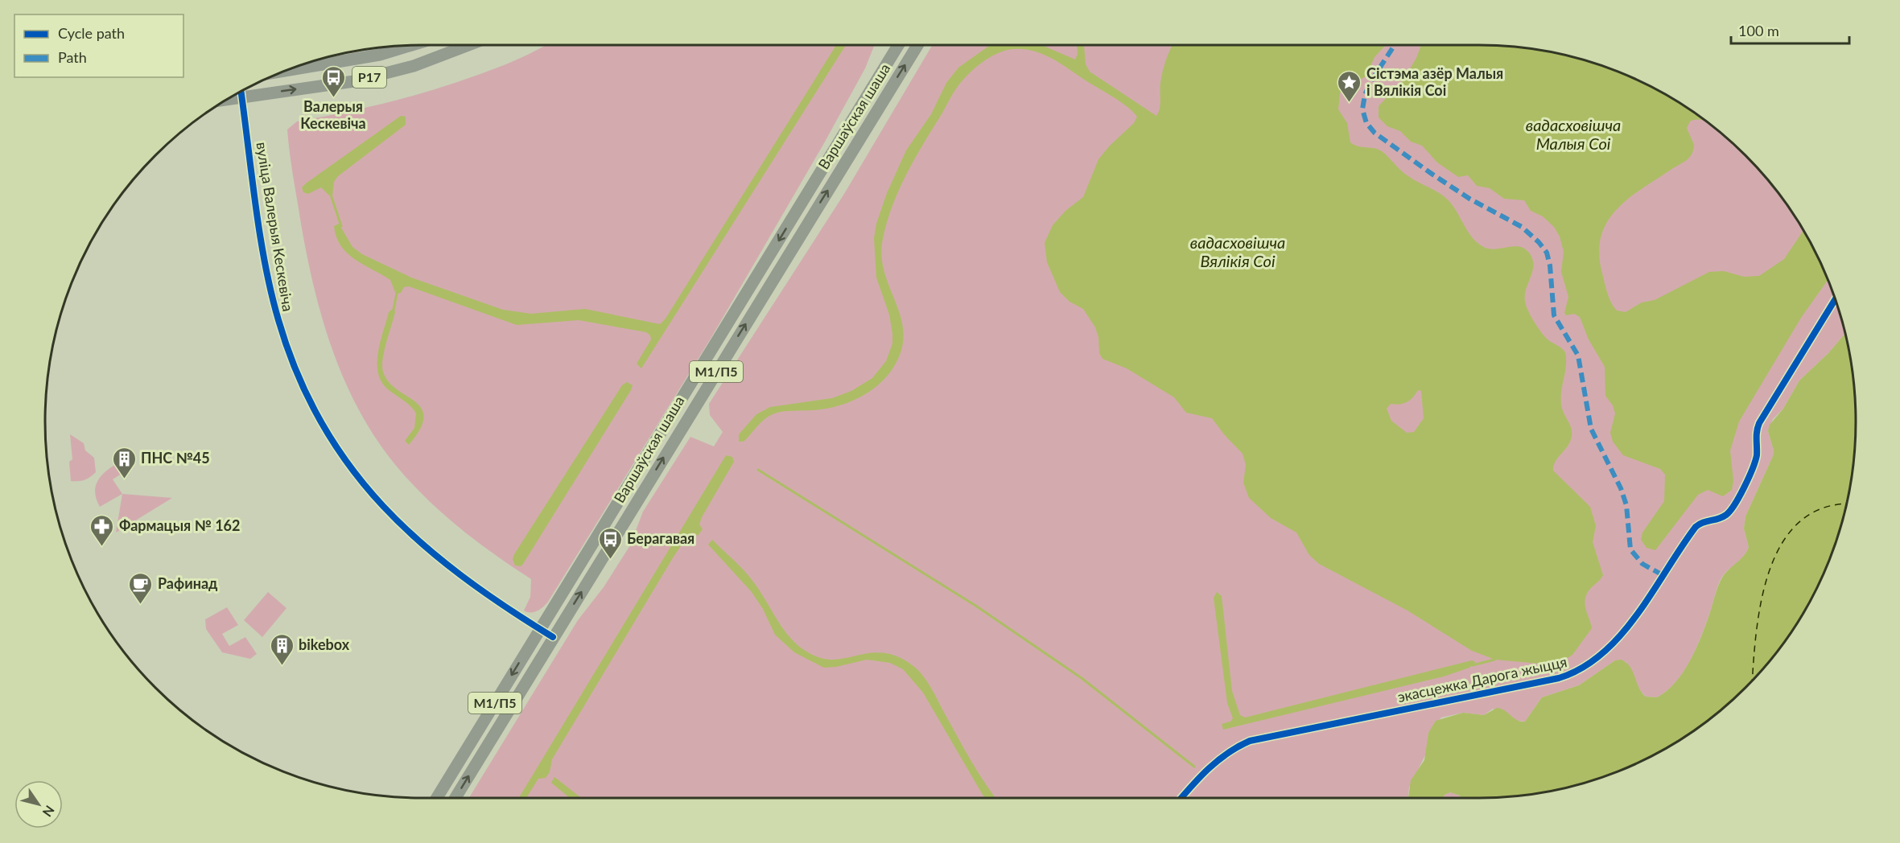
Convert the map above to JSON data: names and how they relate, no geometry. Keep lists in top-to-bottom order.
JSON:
{
  "streets": {
    "highway": ["Р17", "Варшаўская шаша", "М1/П5"],
    "street": ["вуліца Валерыя Кескевіча", "экасцежка Дарога жыцця"]
  },
  "crossings": [
    ["Р17", "вуліца Валерыя Кескевіча"],
    ["Варшаўская шаша", "вуліца Валерыя Кескевіча"]
  ],
  "water": ["вадасховішча Малыя Соі", "вадасховішча Вялікія Соі"],
  "places": {
    "bus stop": ["Валерыя Кескевіча", "Берагавая"],
    "place": ["Сістэма азёр Малыя і Вялікія Соі"],
    "building": ["ПНС №45", "bikebox"],
    "pharmacy": ["Фармацыя № 162"],
    "cafe": ["Рафинад"]
  },
  "legend": ["Cycle path", "Path"],
  "scale_bar": "100 m",
  "north": "bottom right"
}
